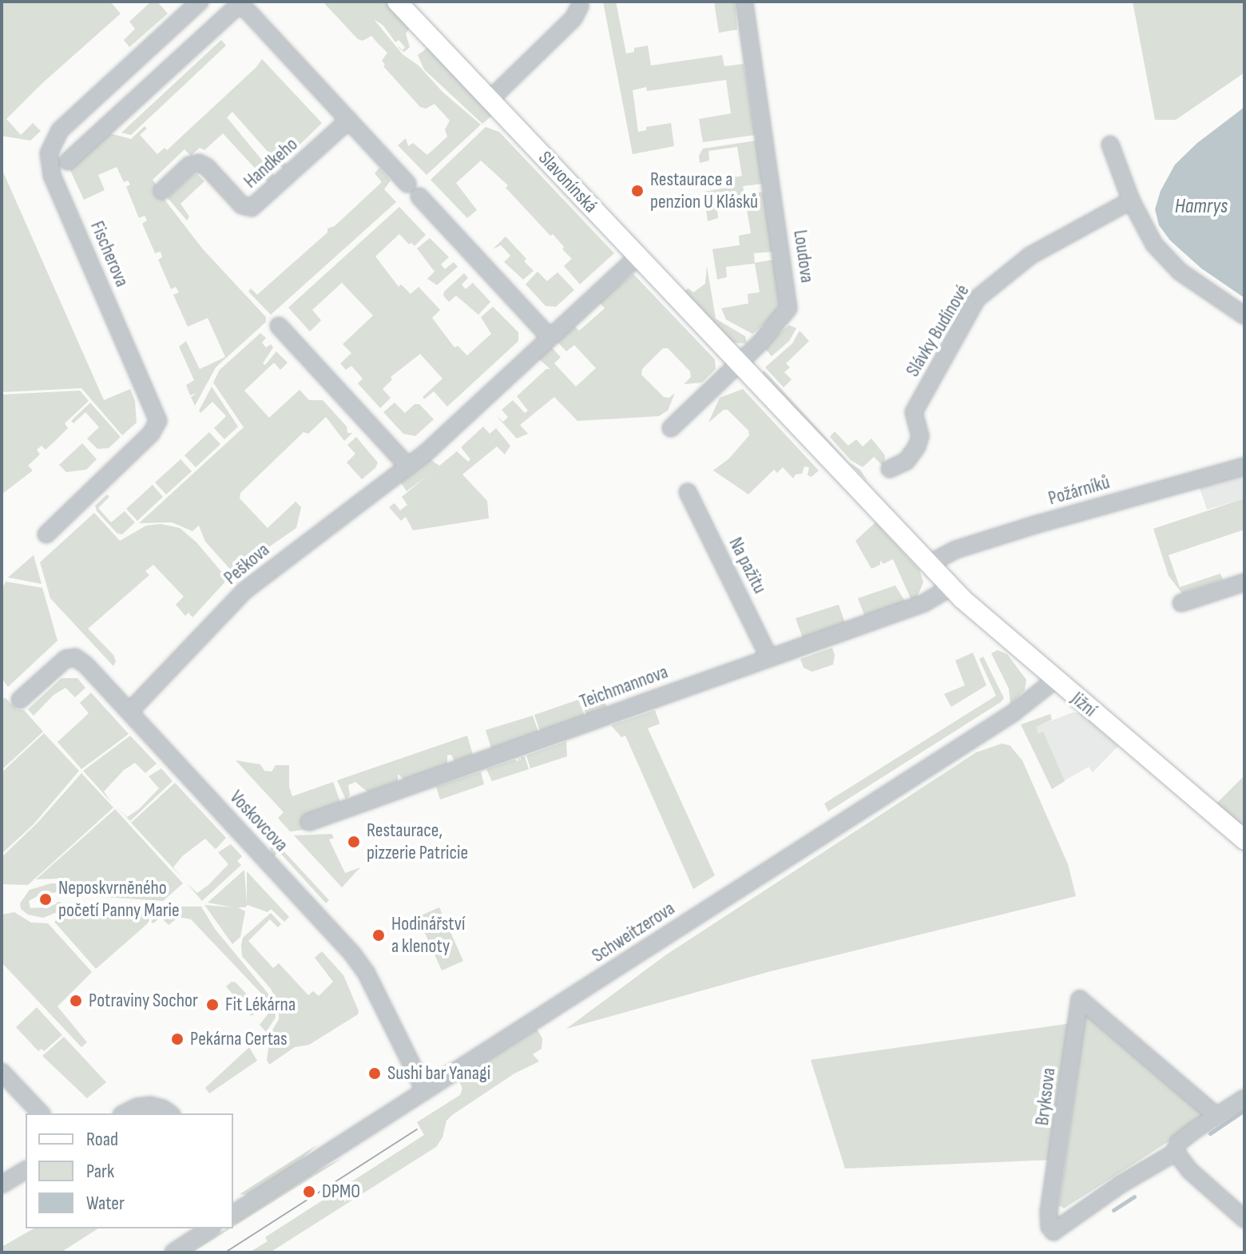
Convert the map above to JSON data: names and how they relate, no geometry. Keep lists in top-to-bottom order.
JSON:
{
  "streets": {
    "main road": ["Slavonínská", "Jižní"],
    "street": [
      "Handkeho",
      "Fischerova",
      "Loudova",
      "Slávky Budínové",
      "Požárníků",
      "Peškova",
      "Na pažitu",
      "Teichmannova",
      "Voskovcova",
      "Schweitzerova",
      "Bryksova"
    ]
  },
  "crossings": [
    ["Slavonínská", "Loudova"],
    ["Slavonínská", "Požárníků"],
    ["Slavonínská", "Peškova"],
    ["Slavonínská", "Jižní"],
    ["Požárníků", "Jižní"],
    ["Peškova", "Voskovcova"],
    ["Na pažitu", "Teichmannova"],
    ["Teichmannova", "Jižní"],
    ["Jižní", "Schweitzerova"],
    ["Voskovcova", "Schweitzerova"]
  ],
  "water": ["Hamrys"],
  "places": [
    "Restaurace a penzion U Klásků",
    "Restaurace, pizzerie Patricie",
    "Neposkvrněného početí Panny Marie",
    "Hodinářství a klenoty",
    "Potraviny Sochor",
    "Fit Lékárna",
    "Pekárna Certas",
    "Sushi bar Yanagi",
    "DPMO"
  ],
  "legend": ["Road", "Park", "Water"]
}
